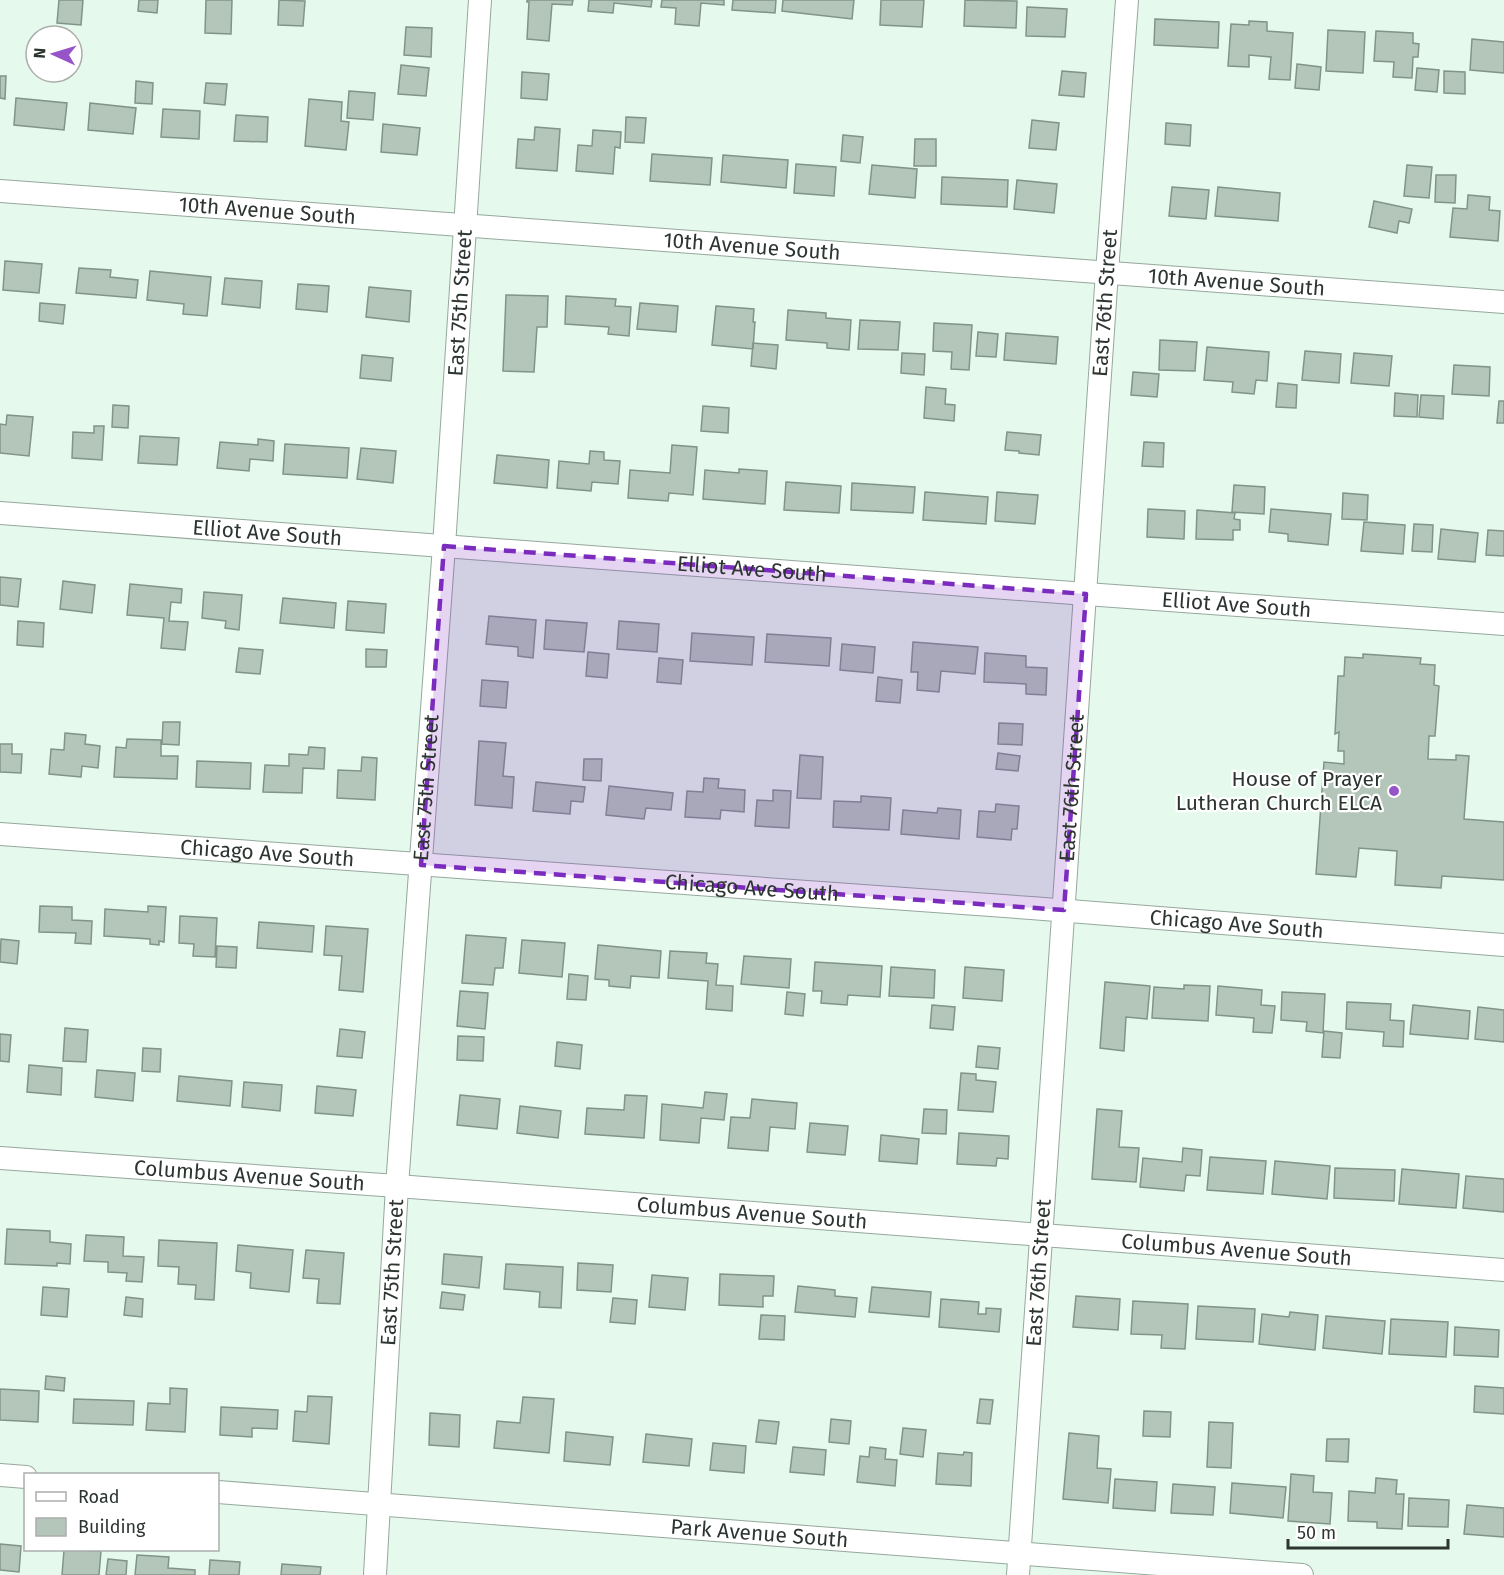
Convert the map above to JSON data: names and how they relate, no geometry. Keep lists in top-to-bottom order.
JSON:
{
  "streets": {
    "street": [
      "10th Avenue South",
      "East 75th Street",
      "East 76th Street",
      "Elliot Ave South",
      "Chicago Ave South",
      "Columbus Avenue South",
      "Park Avenue South"
    ]
  },
  "crossings": [
    ["10th Avenue South", "East 75th Street"],
    ["10th Avenue South", "East 76th Street"],
    ["East 75th Street", "Elliot Ave South"],
    ["East 75th Street", "Chicago Ave South"],
    ["East 75th Street", "Columbus Avenue South"],
    ["East 75th Street", "Park Avenue South"],
    ["East 76th Street", "Elliot Ave South"],
    ["East 76th Street", "Chicago Ave South"],
    ["East 76th Street", "Columbus Avenue South"],
    ["East 76th Street", "Park Avenue South"]
  ],
  "places": ["House of Prayer Lutheran Church ELCA"],
  "legend": ["Road", "Building"],
  "scale_bar": "50 m",
  "north": "left"
}
